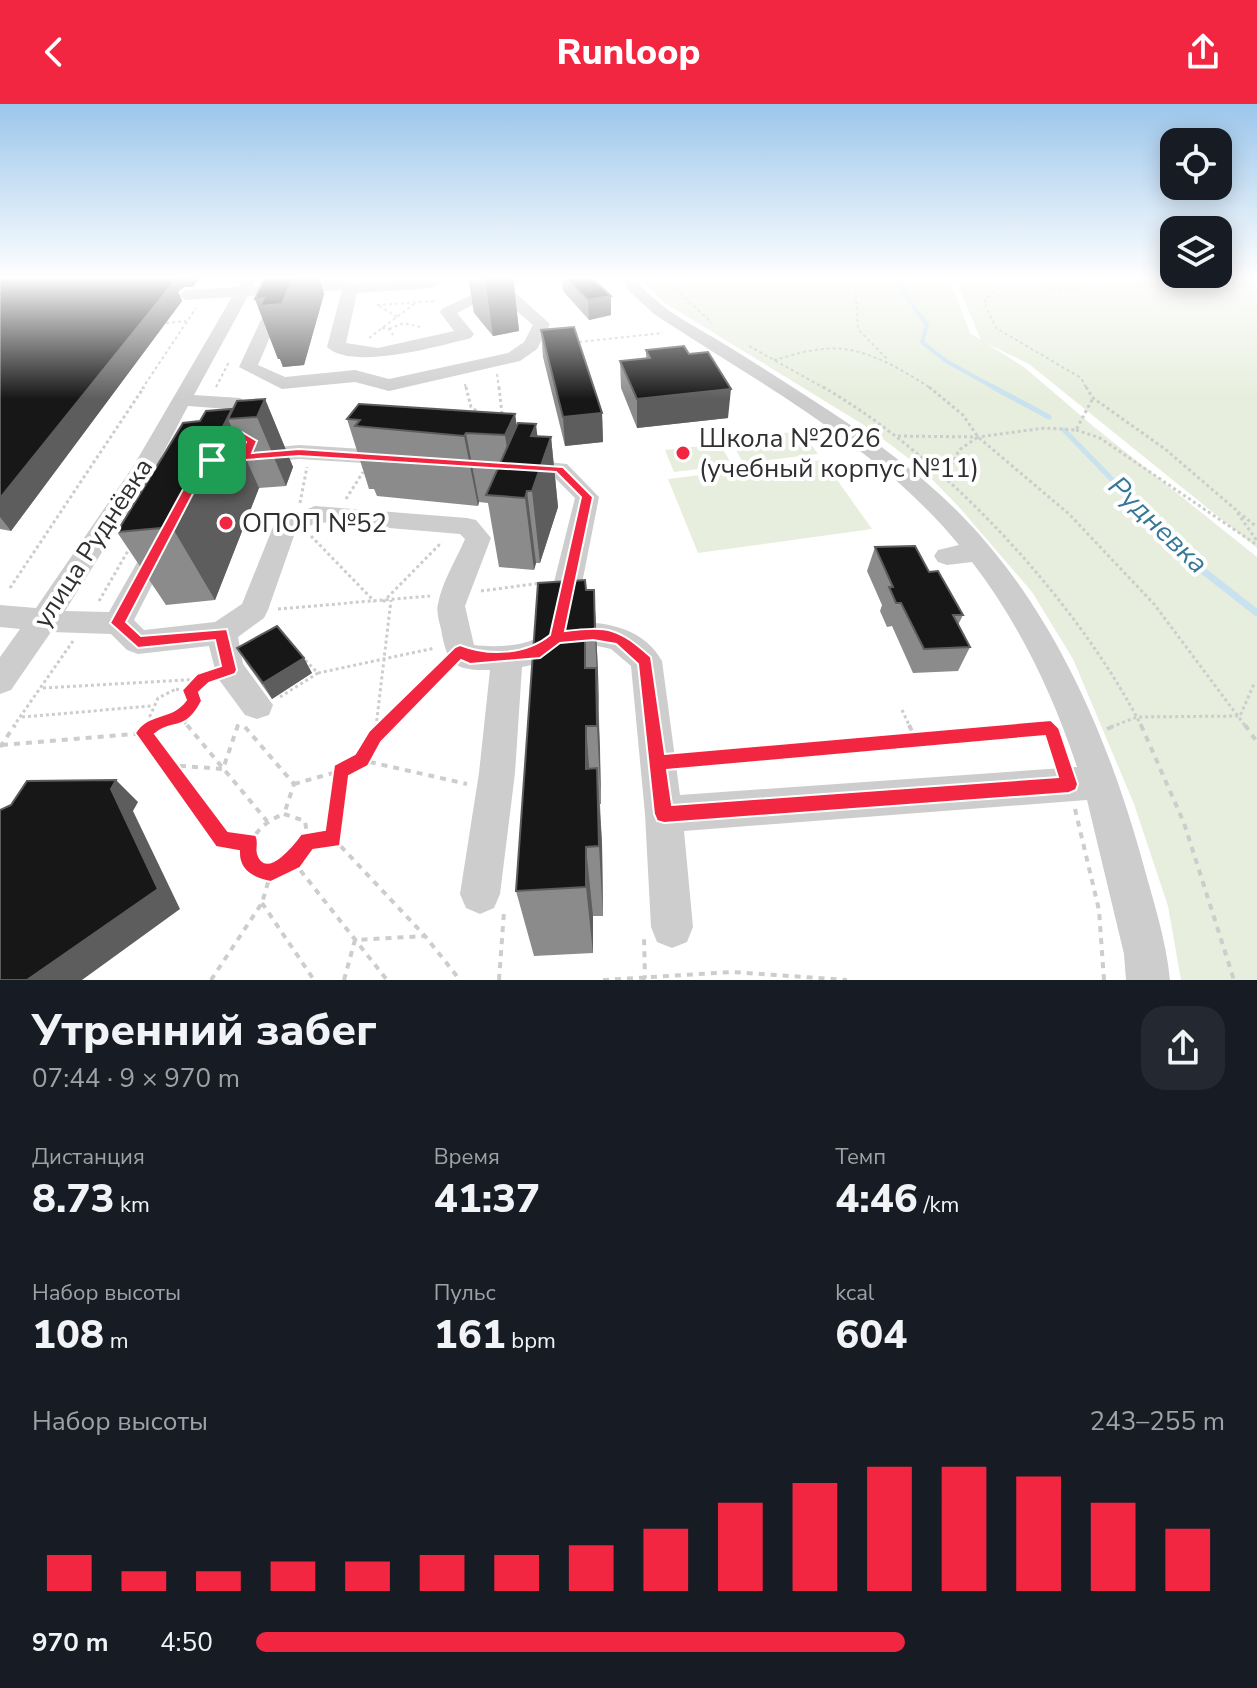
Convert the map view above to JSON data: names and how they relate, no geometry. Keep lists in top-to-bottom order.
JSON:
{
  "streets": {
    "street": ["улица Руднёвка"]
  },
  "water": ["Рудневка"],
  "places": ["Школа №2026 (учебный корпус №11)", "ОПОП №52"],
  "page": {
    "header": "Runloop",
    "heading": ["Утренний забег", "07:44 · 9 × 970 m"],
    "stats": [
      ["Дистанция", "8.73 km"],
      ["Время", "41:37"],
      ["Темп", "4:46 /km"],
      ["Набор высоты", "108 m"],
      ["Пульс", "161 bpm"],
      ["kcal", "604"]
    ],
    "chart": ["Набор высоты", "243–255 m"],
    "list": [
      {
        "name": "970 m",
        "note": "4:50"
      }
    ]
  }
}
